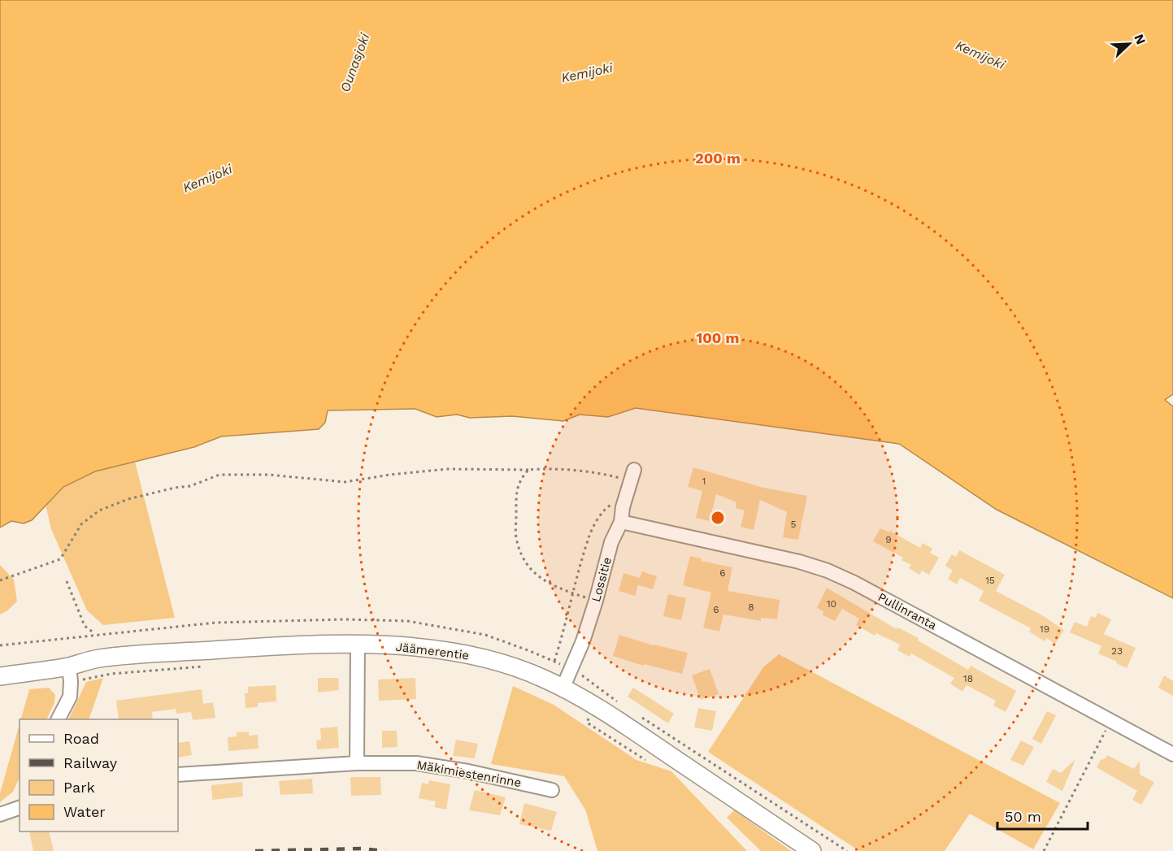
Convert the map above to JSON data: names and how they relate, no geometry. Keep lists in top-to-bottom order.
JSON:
{
  "streets": {
    "main road": ["Jäämerentie"],
    "street": ["Lossitie", "Pullinranta", "Mäkimiestenrinne"]
  },
  "crossings": [
    ["Lossitie", "Pullinranta"],
    ["Lossitie", "Jäämerentie"]
  ],
  "water": ["Kemijoki", "Ounasjoki"],
  "house_numbers": [
    "1",
    "5",
    "9",
    "6",
    "15",
    "10",
    "8",
    "6",
    "19",
    "23",
    "18"
  ],
  "legend": [
    "Road",
    "Railway",
    "Park",
    "Water"
  ],
  "scale_bar": "50 m",
  "north": "top right",
  "rings": ["200 m", "100 m"]
}
